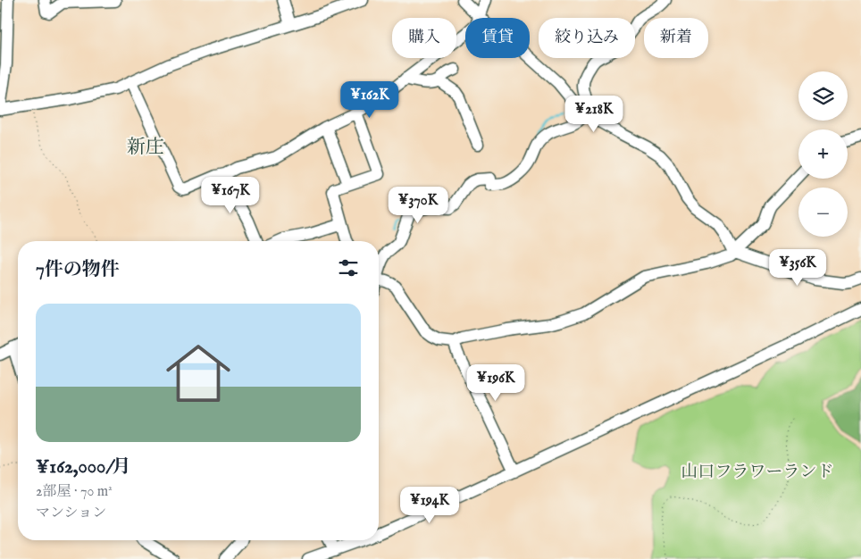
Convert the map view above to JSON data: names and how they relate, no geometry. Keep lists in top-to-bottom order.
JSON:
{
  "districts": ["新庄"],
  "parks": ["山口フラワーランド"],
  "page": {
    "chip": [
      "購入",
      "賃貸",
      "絞り込み",
      "新着"
    ],
    "map_buttons": ["+", "−"],
    "price": [
      "¥162K",
      "¥218K",
      "¥167K",
      "¥370K",
      "¥356K",
      "¥196K",
      "¥194K"
    ],
    "heading": "7件の物件",
    "list": [
      {
        "name": "¥162,000/月",
        "note": "2部屋 · 70 m² · マンション"
      }
    ]
  }
}
